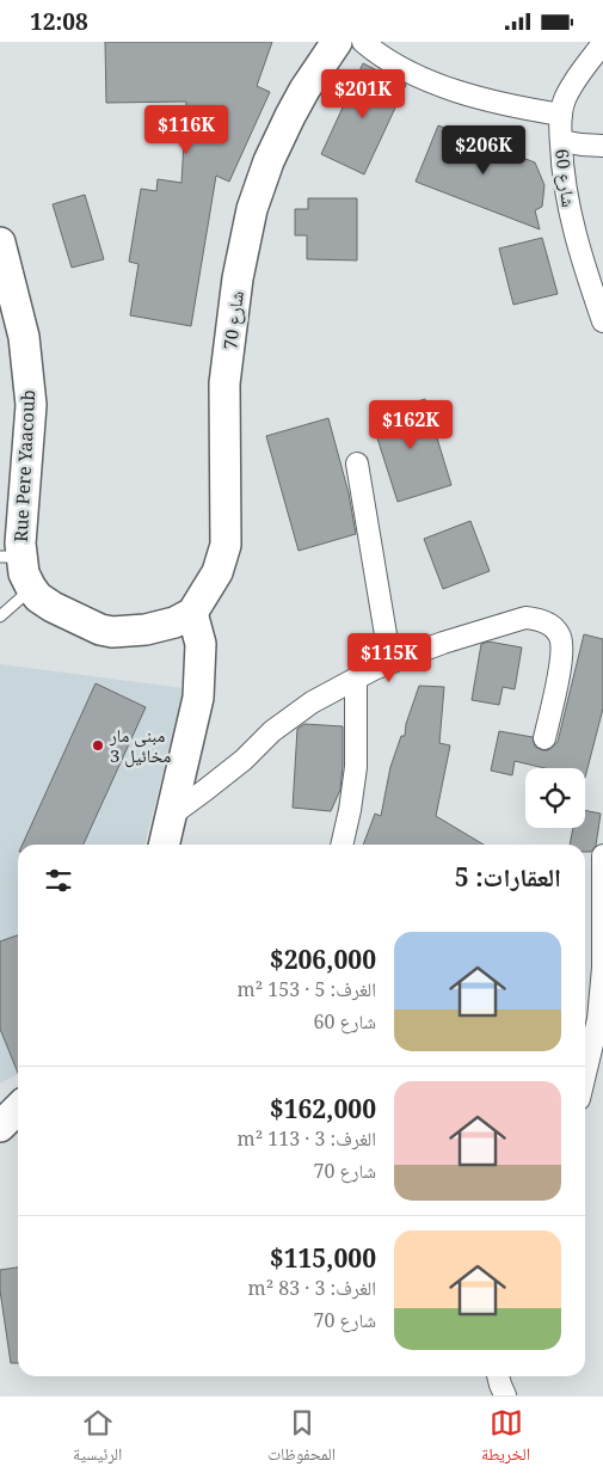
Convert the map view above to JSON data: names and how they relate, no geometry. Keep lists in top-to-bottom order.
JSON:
{
  "streets": {
    "street": ["شارع 60", "شارع 70", "Rue Pere Yaacoub"]
  },
  "crossings": [
    ["شارع 70", "Rue Pere Yaacoub"]
  ],
  "places": ["مبنى مار مخائيل 3"],
  "page": {
    "status": "12:08",
    "price": [
      "$201K",
      "$116K",
      "$206K",
      "$162K",
      "$115K"
    ],
    "heading": "العقارات: 5",
    "list": [
      {
        "name": "$206,000",
        "note": "الغرف: 5 · 153 m² · شارع 60"
      },
      {
        "name": "$162,000",
        "note": "الغرف: 3 · 113 m² · شارع 70"
      },
      {
        "name": "$115,000",
        "note": "الغرف: 3 · 83 m² · شارع 70"
      }
    ],
    "tabs": ["الخريطة", "المحفوظات", "الرئيسية"]
  }
}
